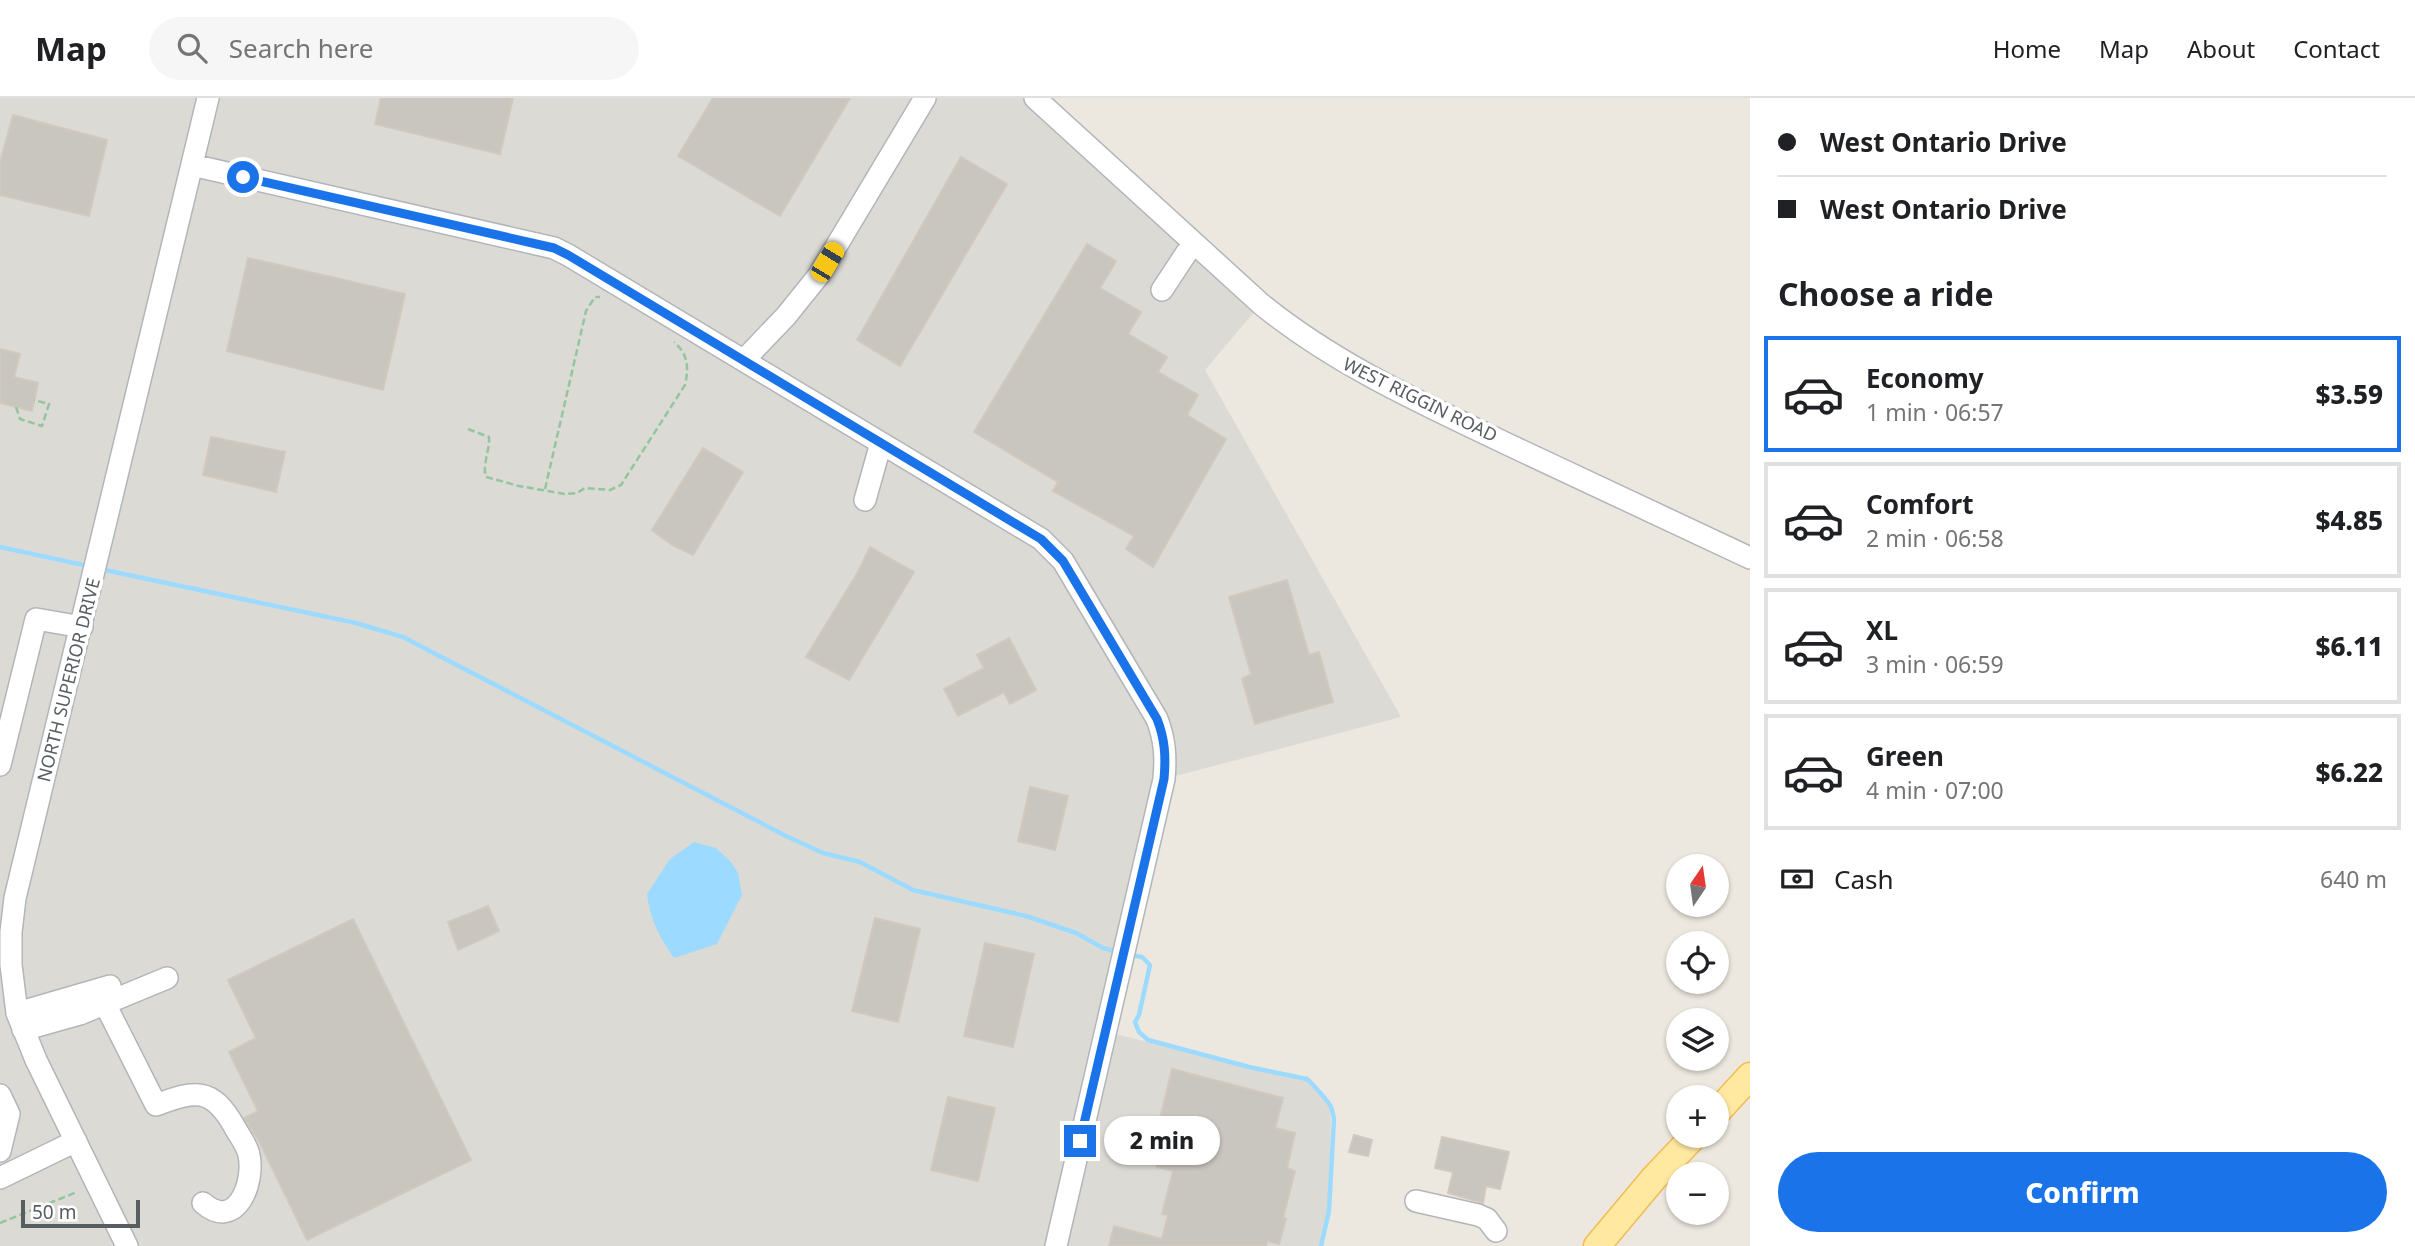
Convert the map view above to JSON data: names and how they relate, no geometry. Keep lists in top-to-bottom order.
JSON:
{
  "streets": {
    "street": ["WEST RIGGIN ROAD", "NORTH SUPERIOR DRIVE"]
  },
  "scale_bar": "50 m",
  "north": "top",
  "page": {
    "header": "Map",
    "search": "Search here",
    "nav": [
      "Home",
      "Map",
      "About",
      "Contact"
    ],
    "banner": ["West Ontario Drive", "West Ontario Drive"],
    "heading": "Choose a ride",
    "list": [
      {
        "name": "Economy",
        "note": "1 min · 06:57",
        "value": "$3.59"
      },
      {
        "name": "Comfort",
        "note": "2 min · 06:58",
        "value": "$4.85"
      },
      {
        "name": "XL",
        "note": "3 min · 06:59",
        "value": "$6.11"
      },
      {
        "name": "Green",
        "note": "4 min · 07:00",
        "value": "$6.22"
      }
    ],
    "pay": ["Cash", "640 m"],
    "map_buttons": ["+", "−"],
    "bubble": "2 min",
    "buttons": "Confirm",
    "scale": "50 m"
  }
}
